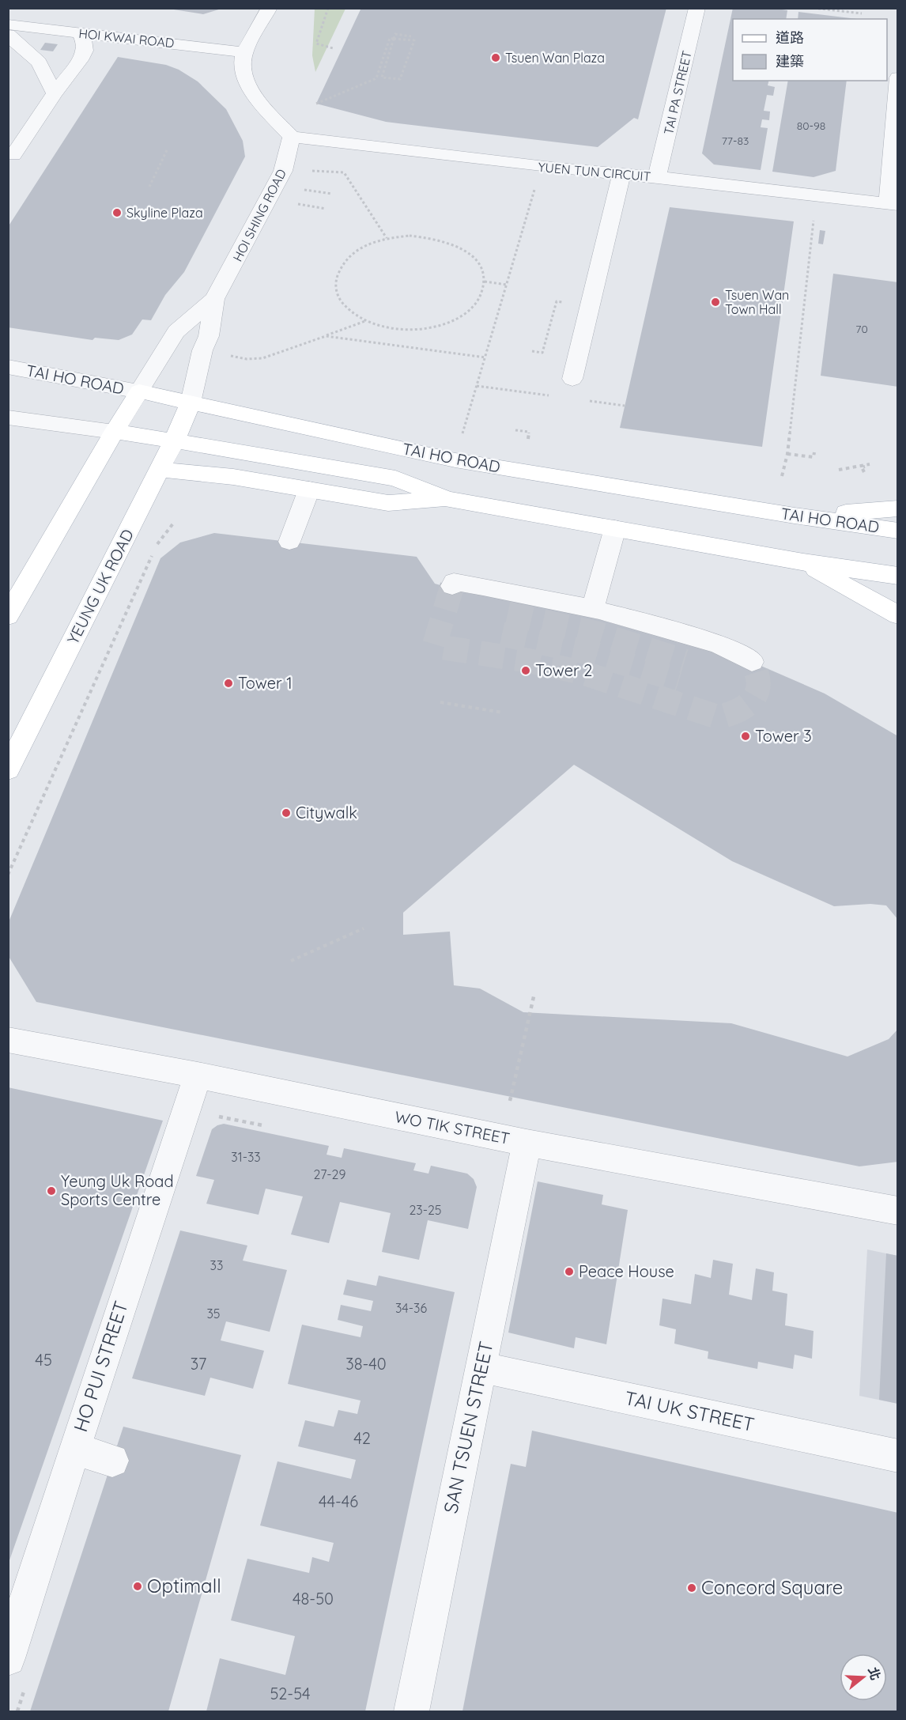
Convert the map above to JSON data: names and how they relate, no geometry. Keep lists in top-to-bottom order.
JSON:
{
  "streets": {
    "main road": ["TAI HO ROAD", "YEUNG UK ROAD"],
    "street": [
      "HOI KWAI ROAD",
      "TAI PA STREET",
      "YUEN TUN CIRCUIT",
      "HOI SHING ROAD",
      "WO TIK STREET",
      "HO PUI STREET",
      "TAI UK STREET",
      "SAN TSUEN STREET"
    ]
  },
  "crossings": [
    ["TAI PA STREET", "YUEN TUN CIRCUIT"],
    ["YUEN TUN CIRCUIT", "HOI SHING ROAD"],
    ["HOI SHING ROAD", "TAI HO ROAD"],
    ["HOI SHING ROAD", "YEUNG UK ROAD"],
    ["TAI HO ROAD", "YEUNG UK ROAD"],
    ["WO TIK STREET", "HO PUI STREET"],
    ["WO TIK STREET", "SAN TSUEN STREET"],
    ["TAI UK STREET", "SAN TSUEN STREET"]
  ],
  "places": [
    "Tsuen Wan Plaza",
    "Skyline Plaza",
    "Tsuen Wan Town Hall",
    "Tower 2",
    "Tower 1",
    "Tower 3",
    "Citywalk",
    "Yeung Uk Road Sports Centre",
    "Peace House",
    "Optimall",
    "Concord Square"
  ],
  "house_numbers": [
    "80-98",
    "77-83",
    "70",
    "31-33",
    "27-29",
    "23-25",
    "33",
    "34-36",
    "35",
    "45",
    "37",
    "38-40",
    "42",
    "44-46",
    "48-50",
    "52-54"
  ],
  "legend": ["道路", "建築"],
  "north": "right"
}
